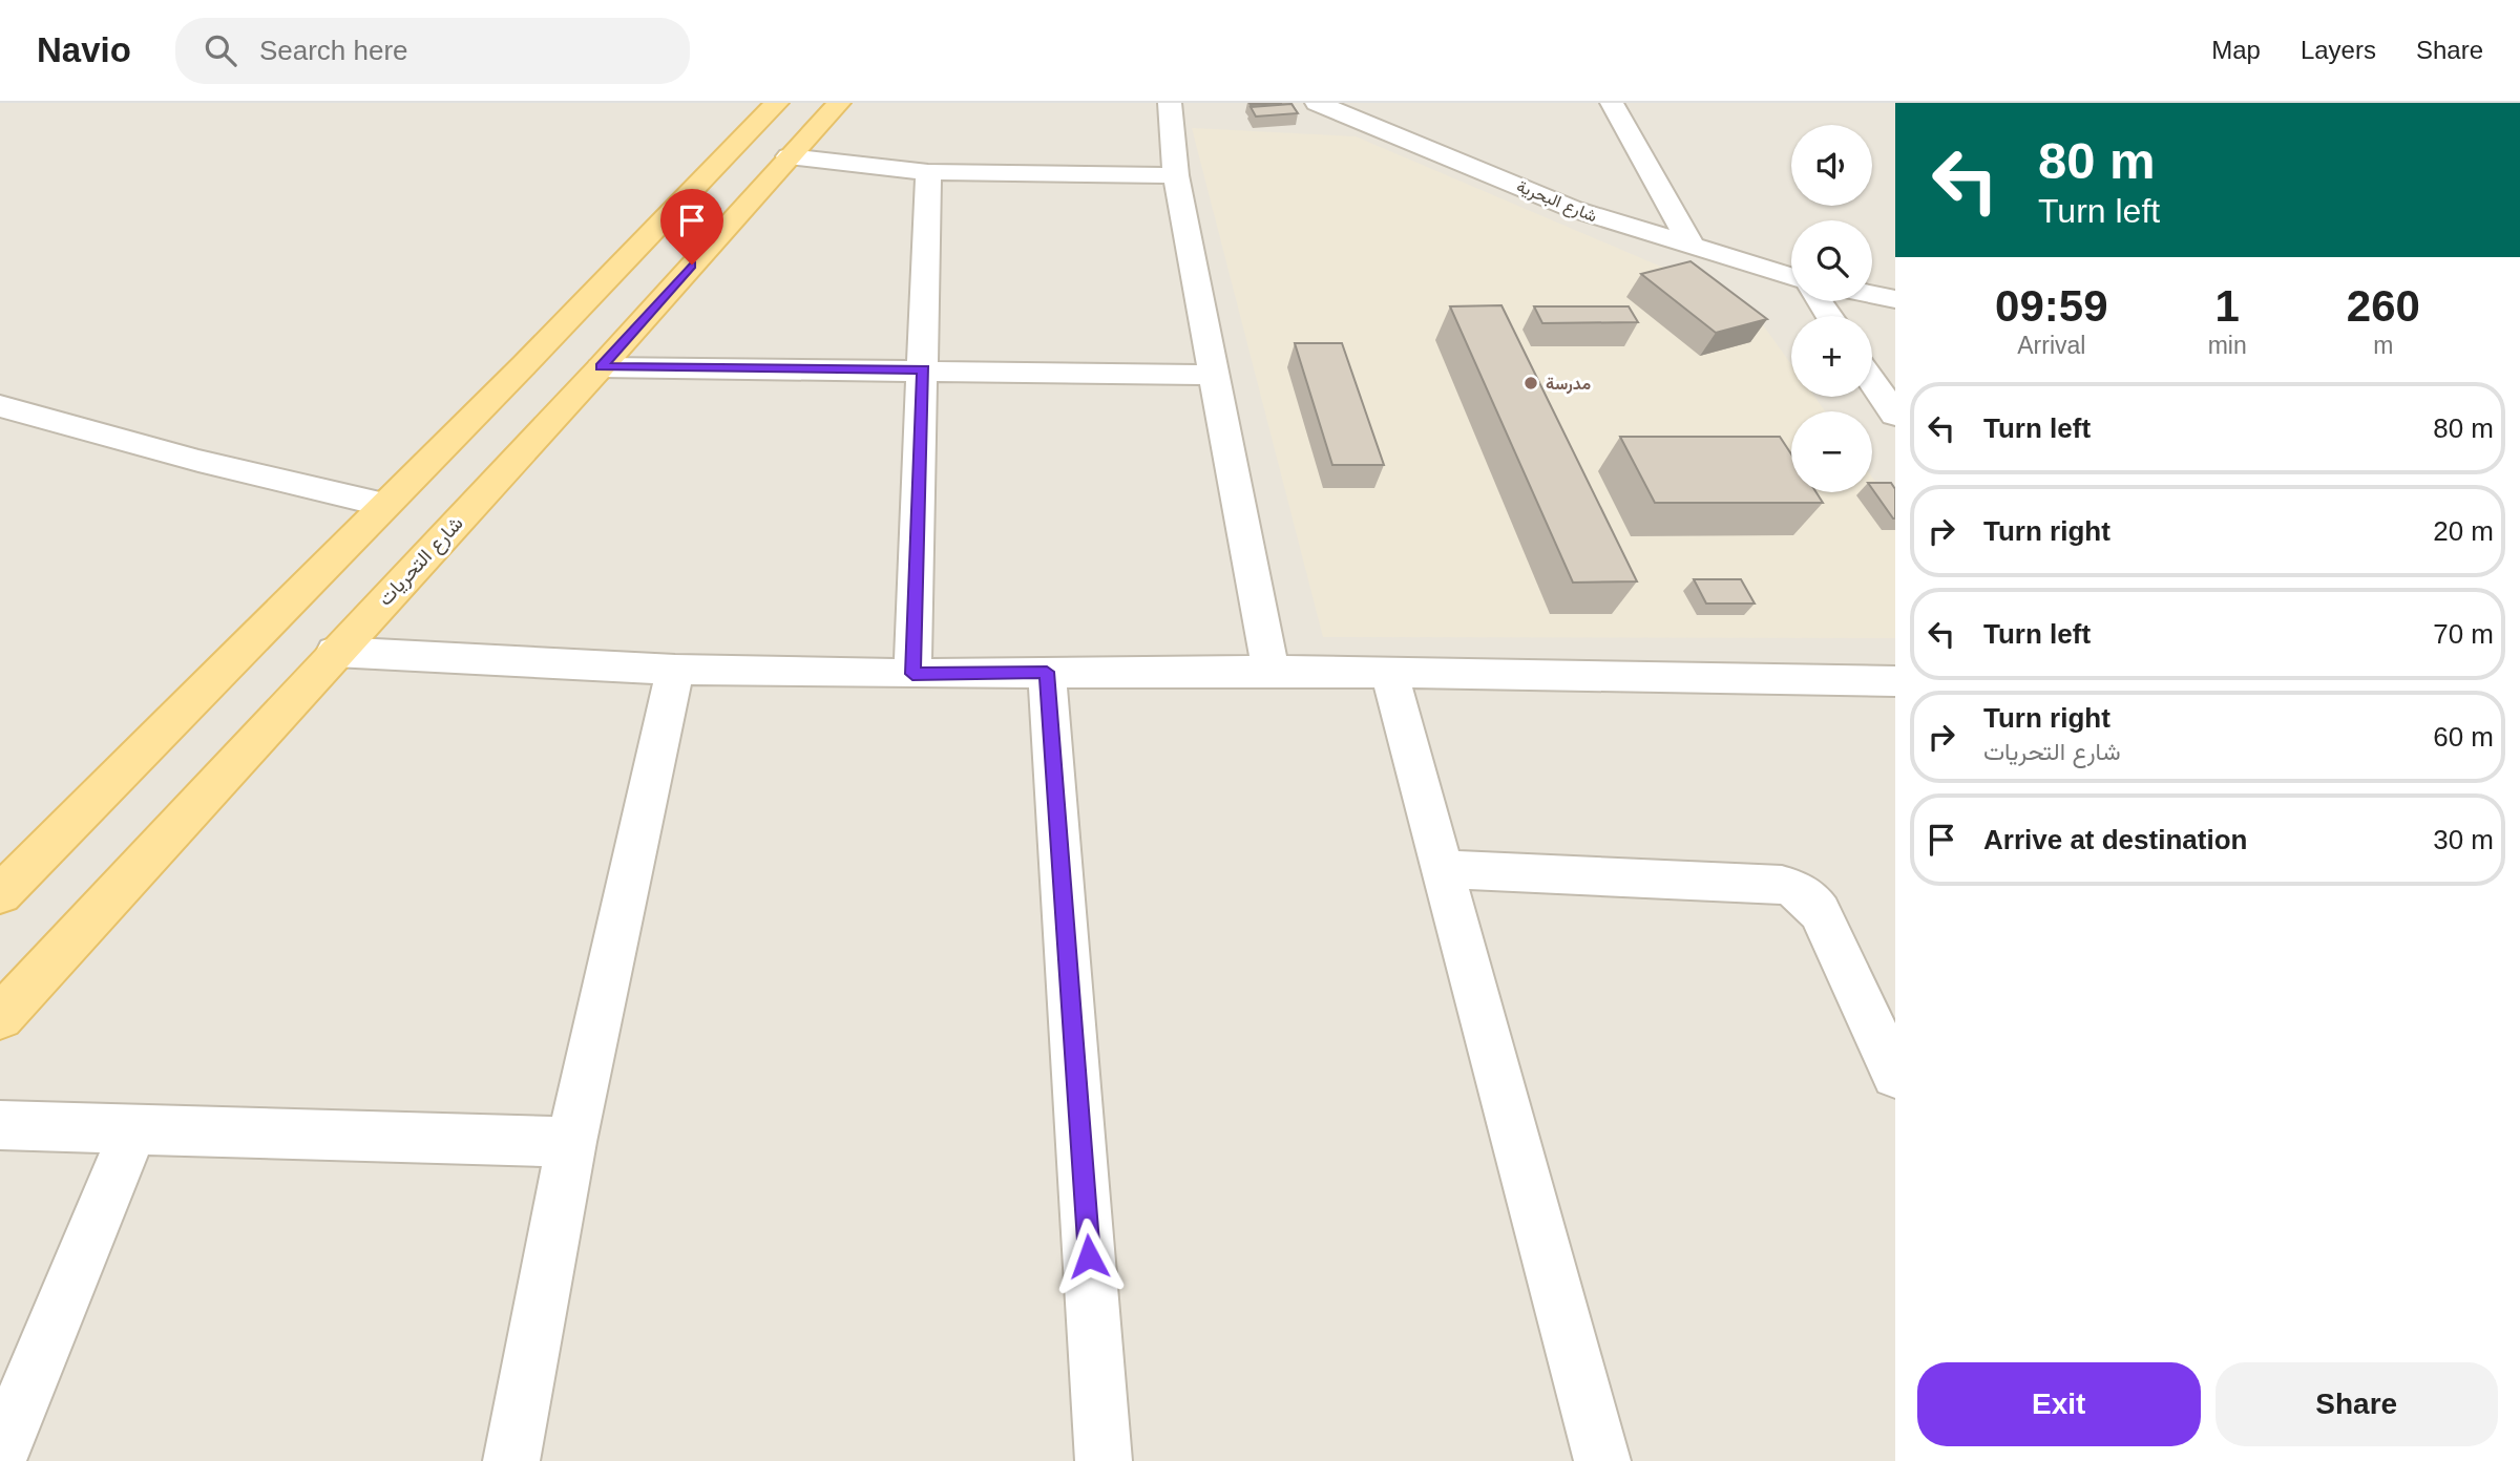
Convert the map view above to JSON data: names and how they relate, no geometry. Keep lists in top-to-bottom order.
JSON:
{
  "streets": {
    "main road": ["شارع التحريات"],
    "street": ["شارع البحرية"]
  },
  "places": ["مدرسة"],
  "page": {
    "header": "Navio",
    "search": "Search here",
    "nav": ["Map", "Layers", "Share"],
    "turn": ["80 m", "Turn left"],
    "map_buttons": ["+", "−"],
    "eta": [
      "09:59",
      "Arrival",
      "1",
      "min",
      "260",
      "m"
    ],
    "list": [
      {
        "name": "Turn left",
        "value": "80 m"
      },
      {
        "name": "Turn right",
        "value": "20 m"
      },
      {
        "name": "Turn left",
        "value": "70 m"
      },
      {
        "name": "Turn right",
        "note": "شارع التحريات",
        "value": "60 m"
      },
      {
        "name": "Arrive at destination",
        "value": "30 m"
      }
    ],
    "buttons": ["Exit", "Share"]
  }
}
